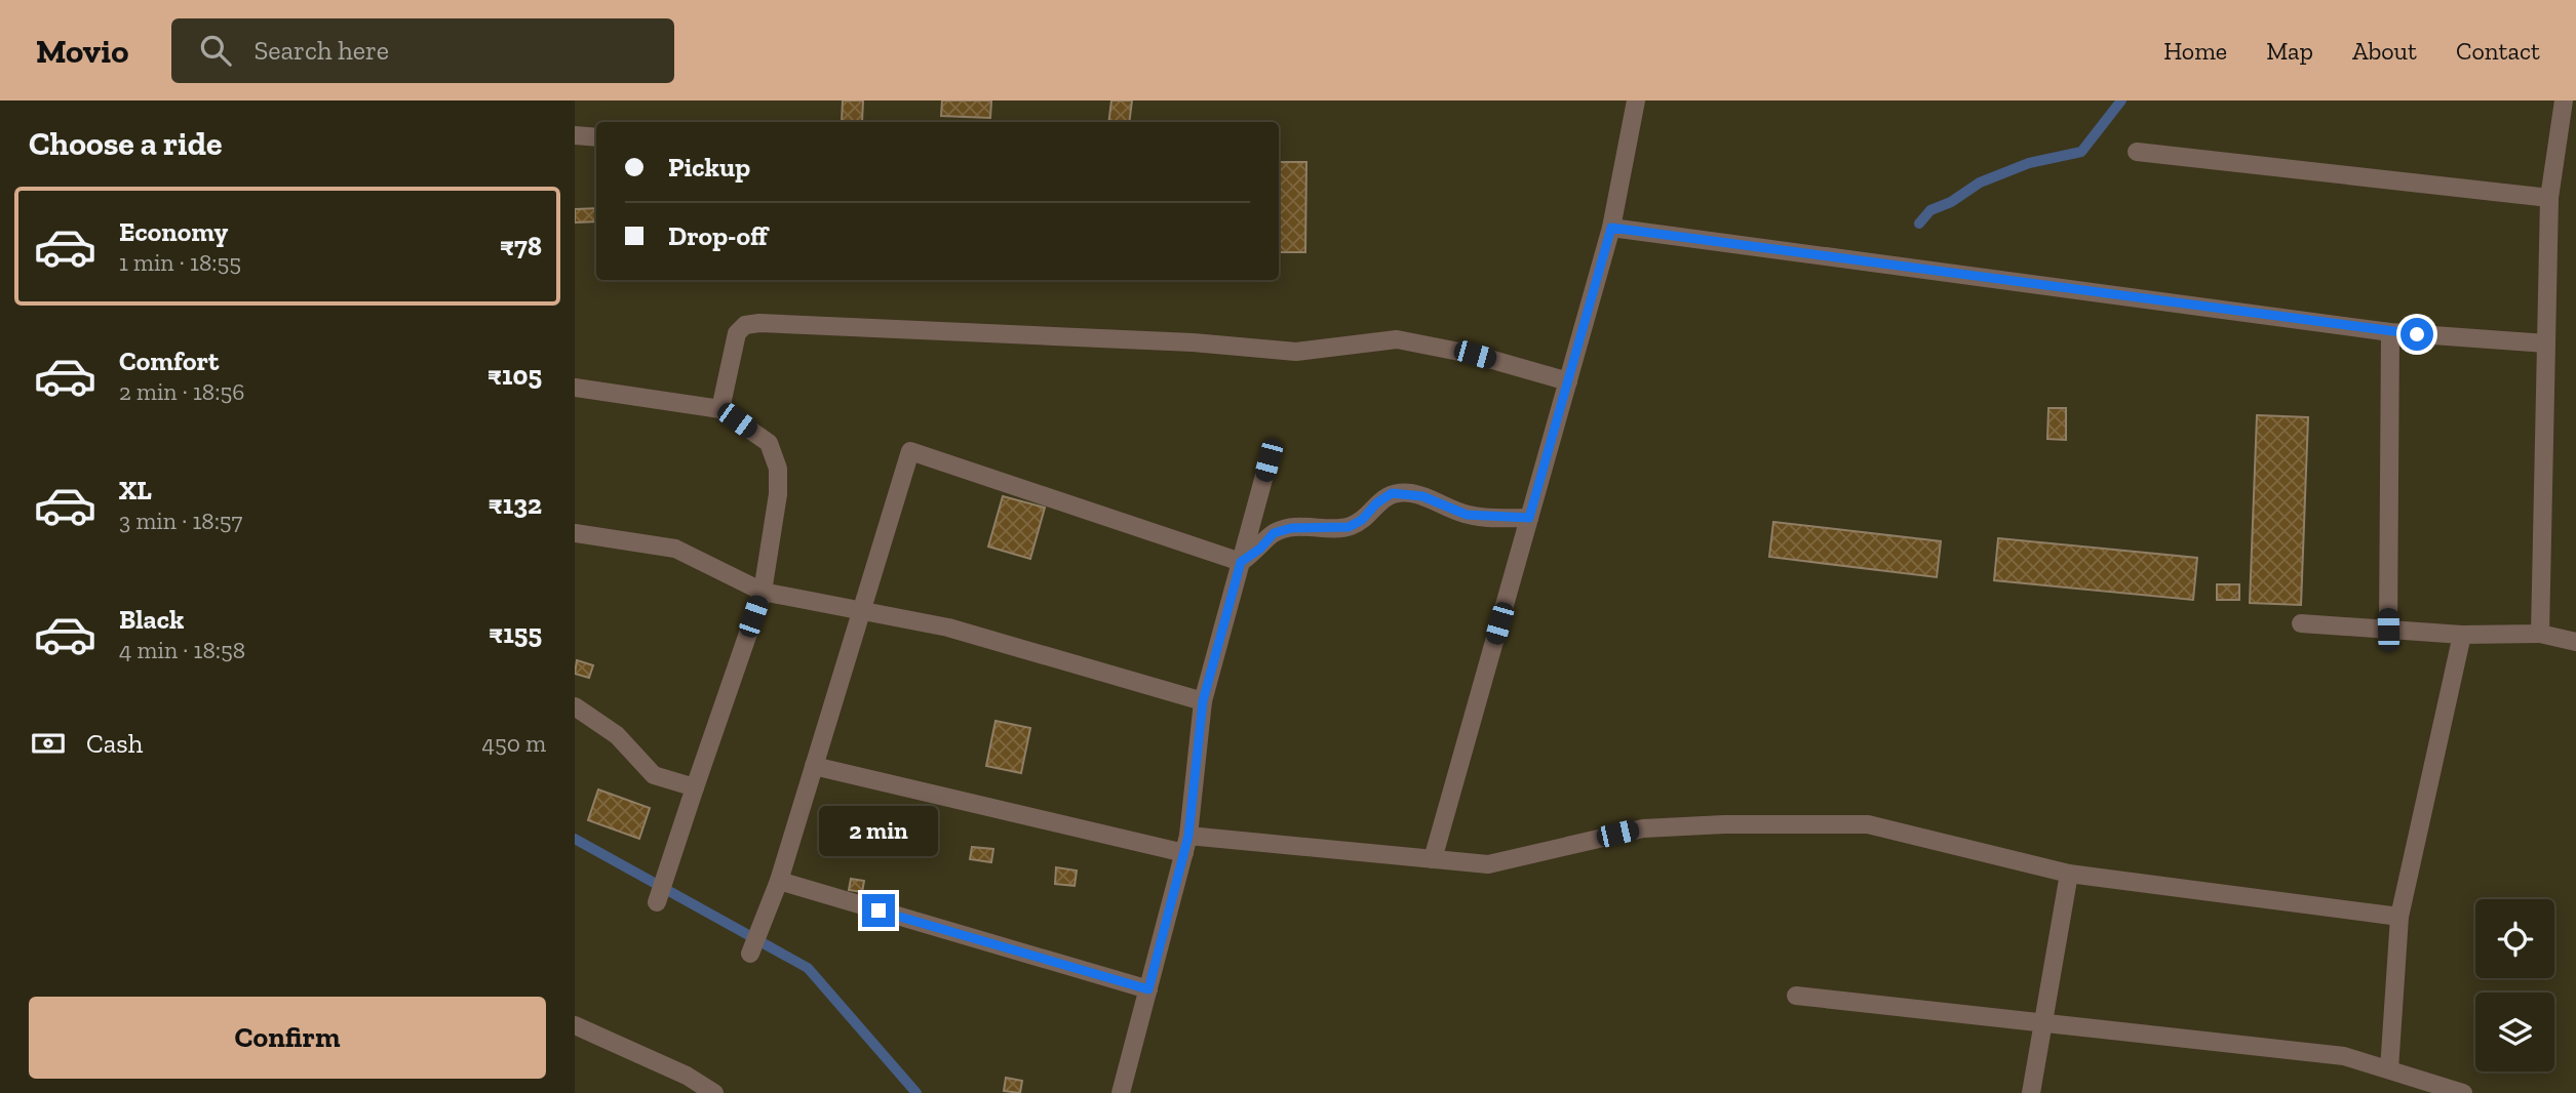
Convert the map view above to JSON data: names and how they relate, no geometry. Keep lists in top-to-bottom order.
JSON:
{
  "page": {
    "header": "Movio",
    "search": "Search here",
    "nav": [
      "Home",
      "Map",
      "About",
      "Contact"
    ],
    "heading": "Choose a ride",
    "banner": ["Pickup", "Drop-off"],
    "list": [
      {
        "name": "Economy",
        "note": "1 min · 18:55",
        "value": "₹78"
      },
      {
        "name": "Comfort",
        "note": "2 min · 18:56",
        "value": "₹105"
      },
      {
        "name": "XL",
        "note": "3 min · 18:57",
        "value": "₹132"
      },
      {
        "name": "Black",
        "note": "4 min · 18:58",
        "value": "₹155"
      }
    ],
    "pay": ["Cash", "450 m"],
    "bubble": "2 min",
    "buttons": "Confirm"
  }
}
